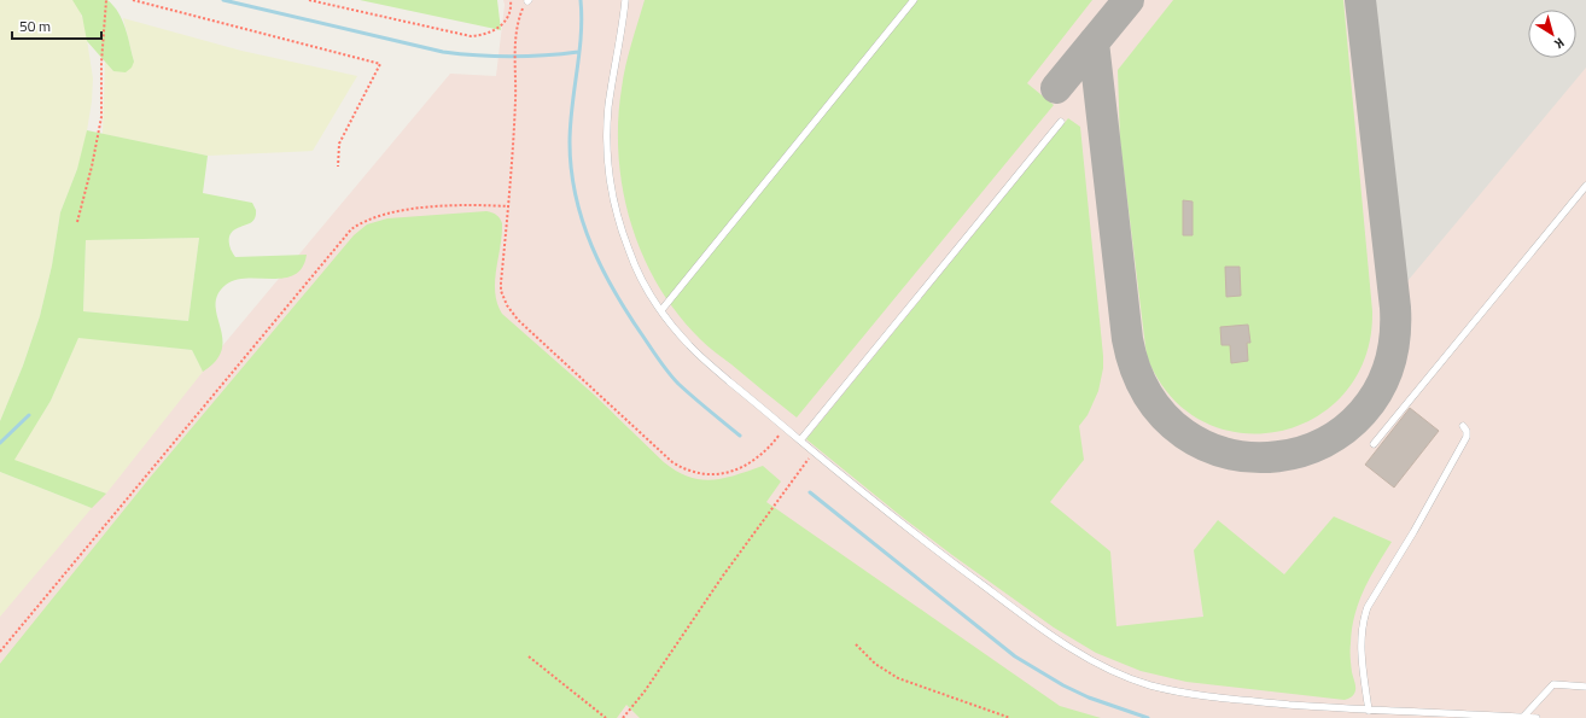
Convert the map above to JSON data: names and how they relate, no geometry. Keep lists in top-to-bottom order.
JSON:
{
  "scale_bar": "50 m",
  "north": "bottom right"
}
